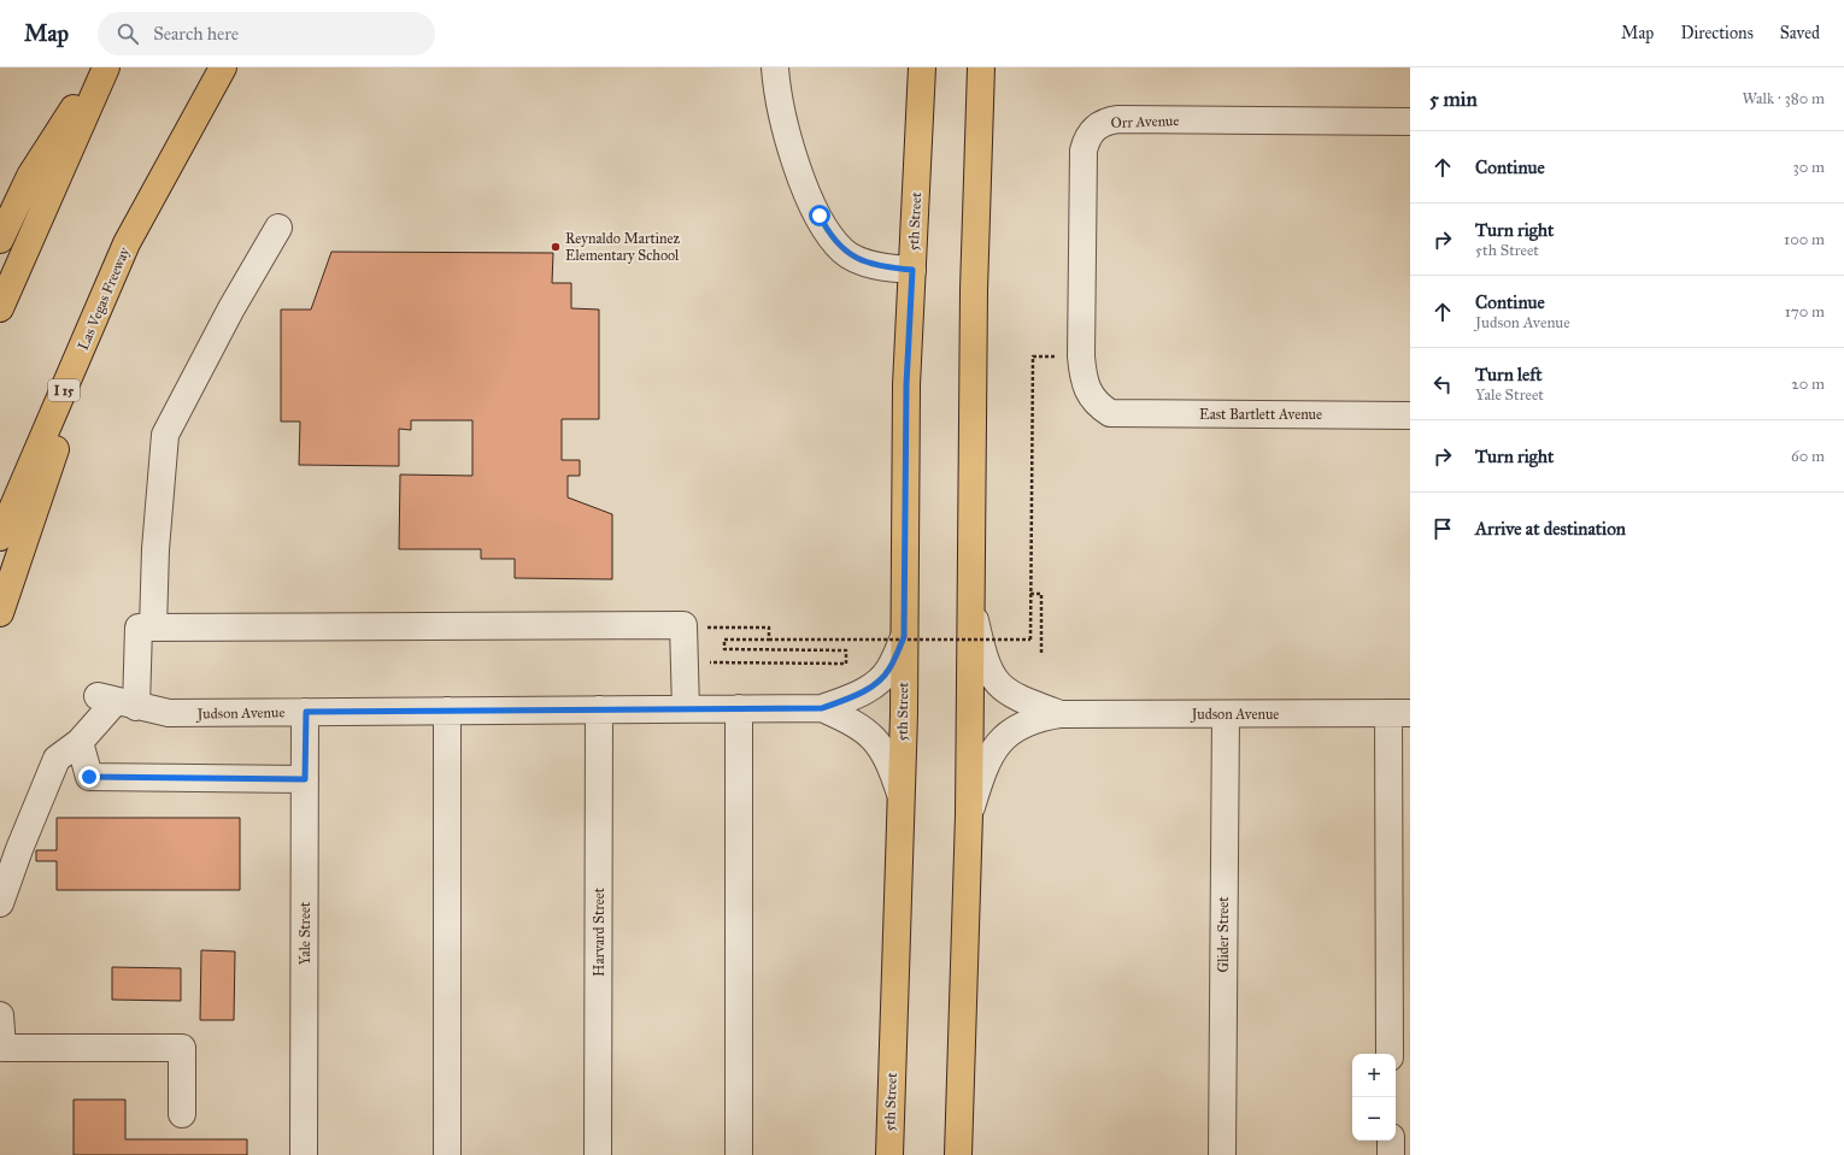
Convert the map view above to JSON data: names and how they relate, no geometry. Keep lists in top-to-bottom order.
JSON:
{
  "streets": {
    "main road": ["5th Street", "Las Vegas Freeway", "I 15"],
    "street": [
      "Orr Avenue",
      "East Bartlett Avenue",
      "Judson Avenue",
      "Harvard Street",
      "Yale Street",
      "Glider Street"
    ]
  },
  "crossings": [
    ["Orr Avenue", "East Bartlett Avenue"],
    ["5th Street", "Judson Avenue"],
    ["Judson Avenue", "Harvard Street"],
    ["Judson Avenue", "Yale Street"],
    ["Judson Avenue", "Glider Street"]
  ],
  "places": ["Reynaldo Martinez Elementary School"],
  "page": {
    "header": "Map",
    "search": "Search here",
    "nav": ["Map", "Directions", "Saved"],
    "heading": ["5 min", "Walk · 380 m"],
    "list": [
      ["Continue", "30 m"],
      ["Turn right", "5th Street", "100 m"],
      ["Continue", "Judson Avenue", "170 m"],
      ["Turn left", "Yale Street", "20 m"],
      ["Turn right", "60 m"],
      "Arrive at destination"
    ],
    "map_buttons": ["+", "−"]
  }
}
